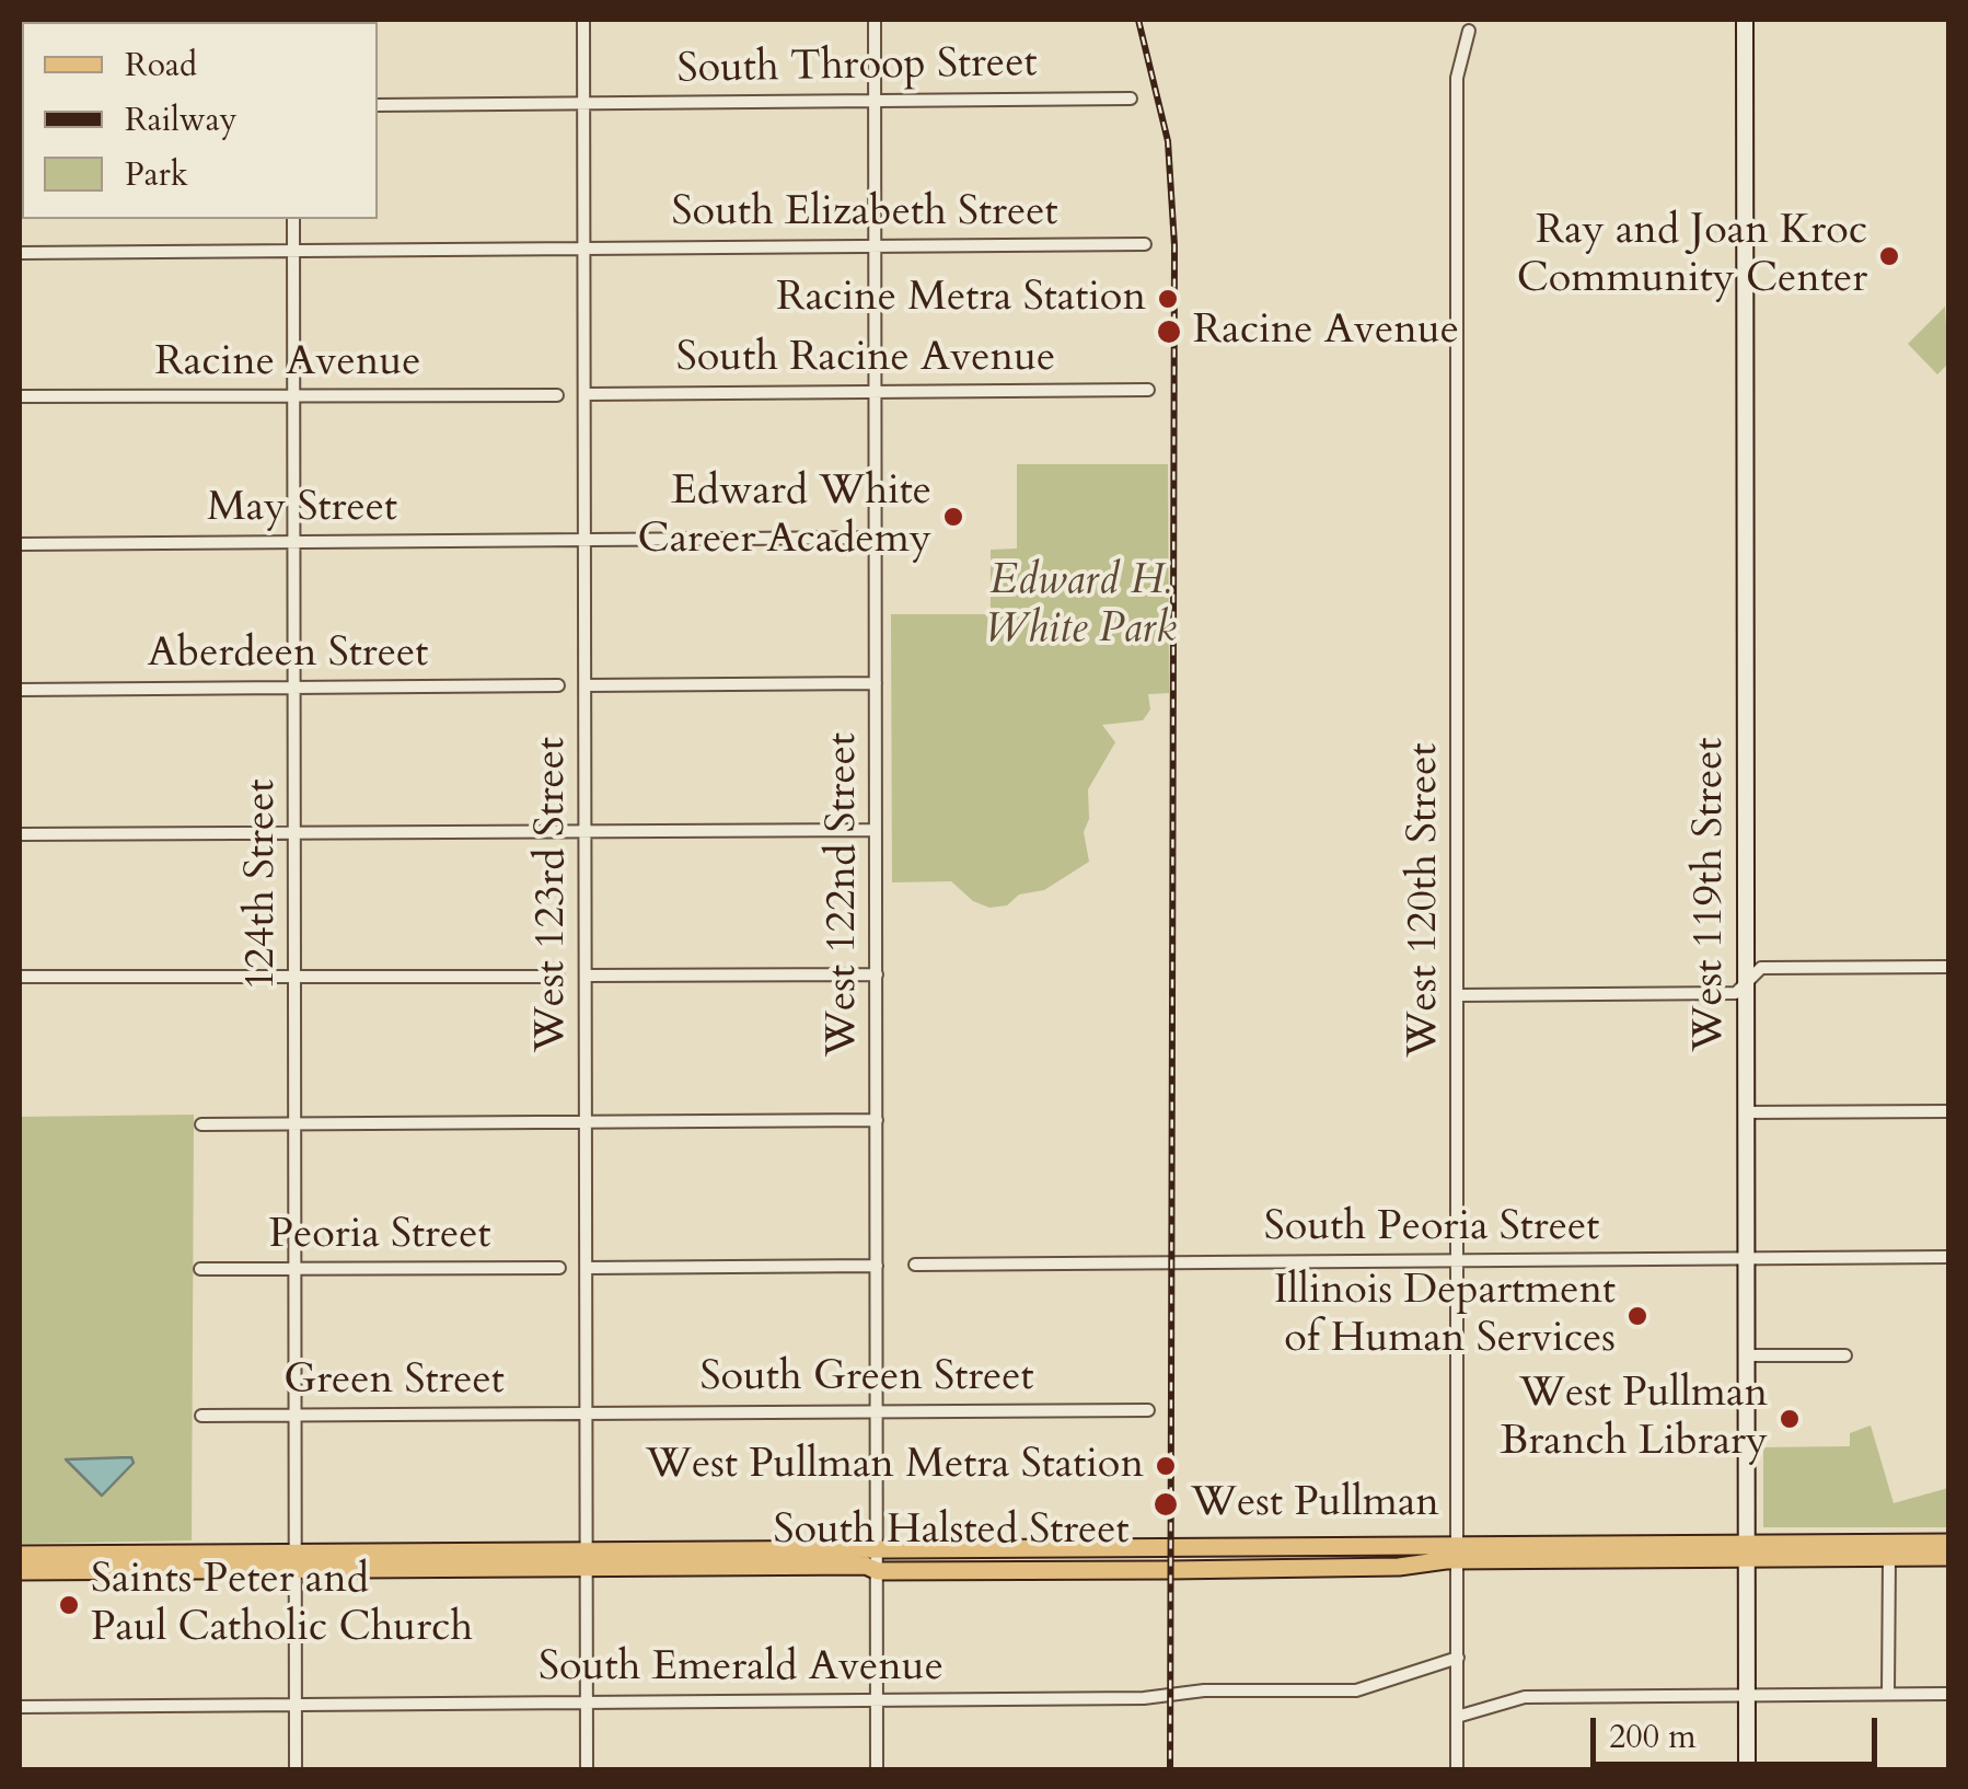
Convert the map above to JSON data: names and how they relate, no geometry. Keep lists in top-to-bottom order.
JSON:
{
  "streets": {
    "main road": ["South Halsted Street"],
    "street": [
      "South Throop Street",
      "South Elizabeth Street",
      "South Racine Avenue",
      "Racine Avenue",
      "May Street",
      "Aberdeen Street",
      "124th Street",
      "West 123rd Street",
      "West 122nd Street",
      "West 119th Street",
      "West 120th Street",
      "South Peoria Street",
      "Peoria Street",
      "South Green Street",
      "Green Street",
      "South Emerald Avenue"
    ]
  },
  "crossings": [
    ["South Throop Street", "West 123rd Street"],
    ["South Throop Street", "West 122nd Street"],
    ["South Elizabeth Street", "124th Street"],
    ["South Elizabeth Street", "West 123rd Street"],
    ["South Elizabeth Street", "West 122nd Street"],
    ["South Racine Avenue", "West 123rd Street"],
    ["South Racine Avenue", "West 122nd Street"],
    ["Racine Avenue", "124th Street"],
    ["May Street", "124th Street"],
    ["May Street", "West 123rd Street"],
    ["May Street", "West 122nd Street"],
    ["Aberdeen Street", "124th Street"],
    ["124th Street", "Peoria Street"],
    ["124th Street", "Green Street"],
    ["124th Street", "South Halsted Street"],
    ["124th Street", "South Emerald Avenue"],
    ["West 123rd Street", "South Green Street"],
    ["West 123rd Street", "Green Street"],
    ["West 123rd Street", "South Halsted Street"],
    ["West 123rd Street", "South Emerald Avenue"],
    ["West 122nd Street", "South Green Street"],
    ["West 122nd Street", "South Halsted Street"],
    ["West 122nd Street", "South Emerald Avenue"],
    ["West 119th Street", "South Peoria Street"],
    ["West 119th Street", "South Halsted Street"],
    ["West 120th Street", "South Peoria Street"],
    ["West 120th Street", "South Halsted Street"],
    ["West 120th Street", "South Emerald Avenue"],
    ["South Green Street", "Green Street"]
  ],
  "parks": ["Edward H. White Park"],
  "places": [
    "Ray and Joan Kroc Community Center",
    "Racine Metra Station",
    "Racine Avenue",
    "Edward White Career Academy",
    "Illinois Department of Human Services",
    "West Pullman Branch Library",
    "West Pullman Metra Station",
    "West Pullman",
    "Saints Peter and Paul Catholic Church"
  ],
  "legend": ["Road", "Railway", "Park"],
  "scale_bar": "200 m"
}
